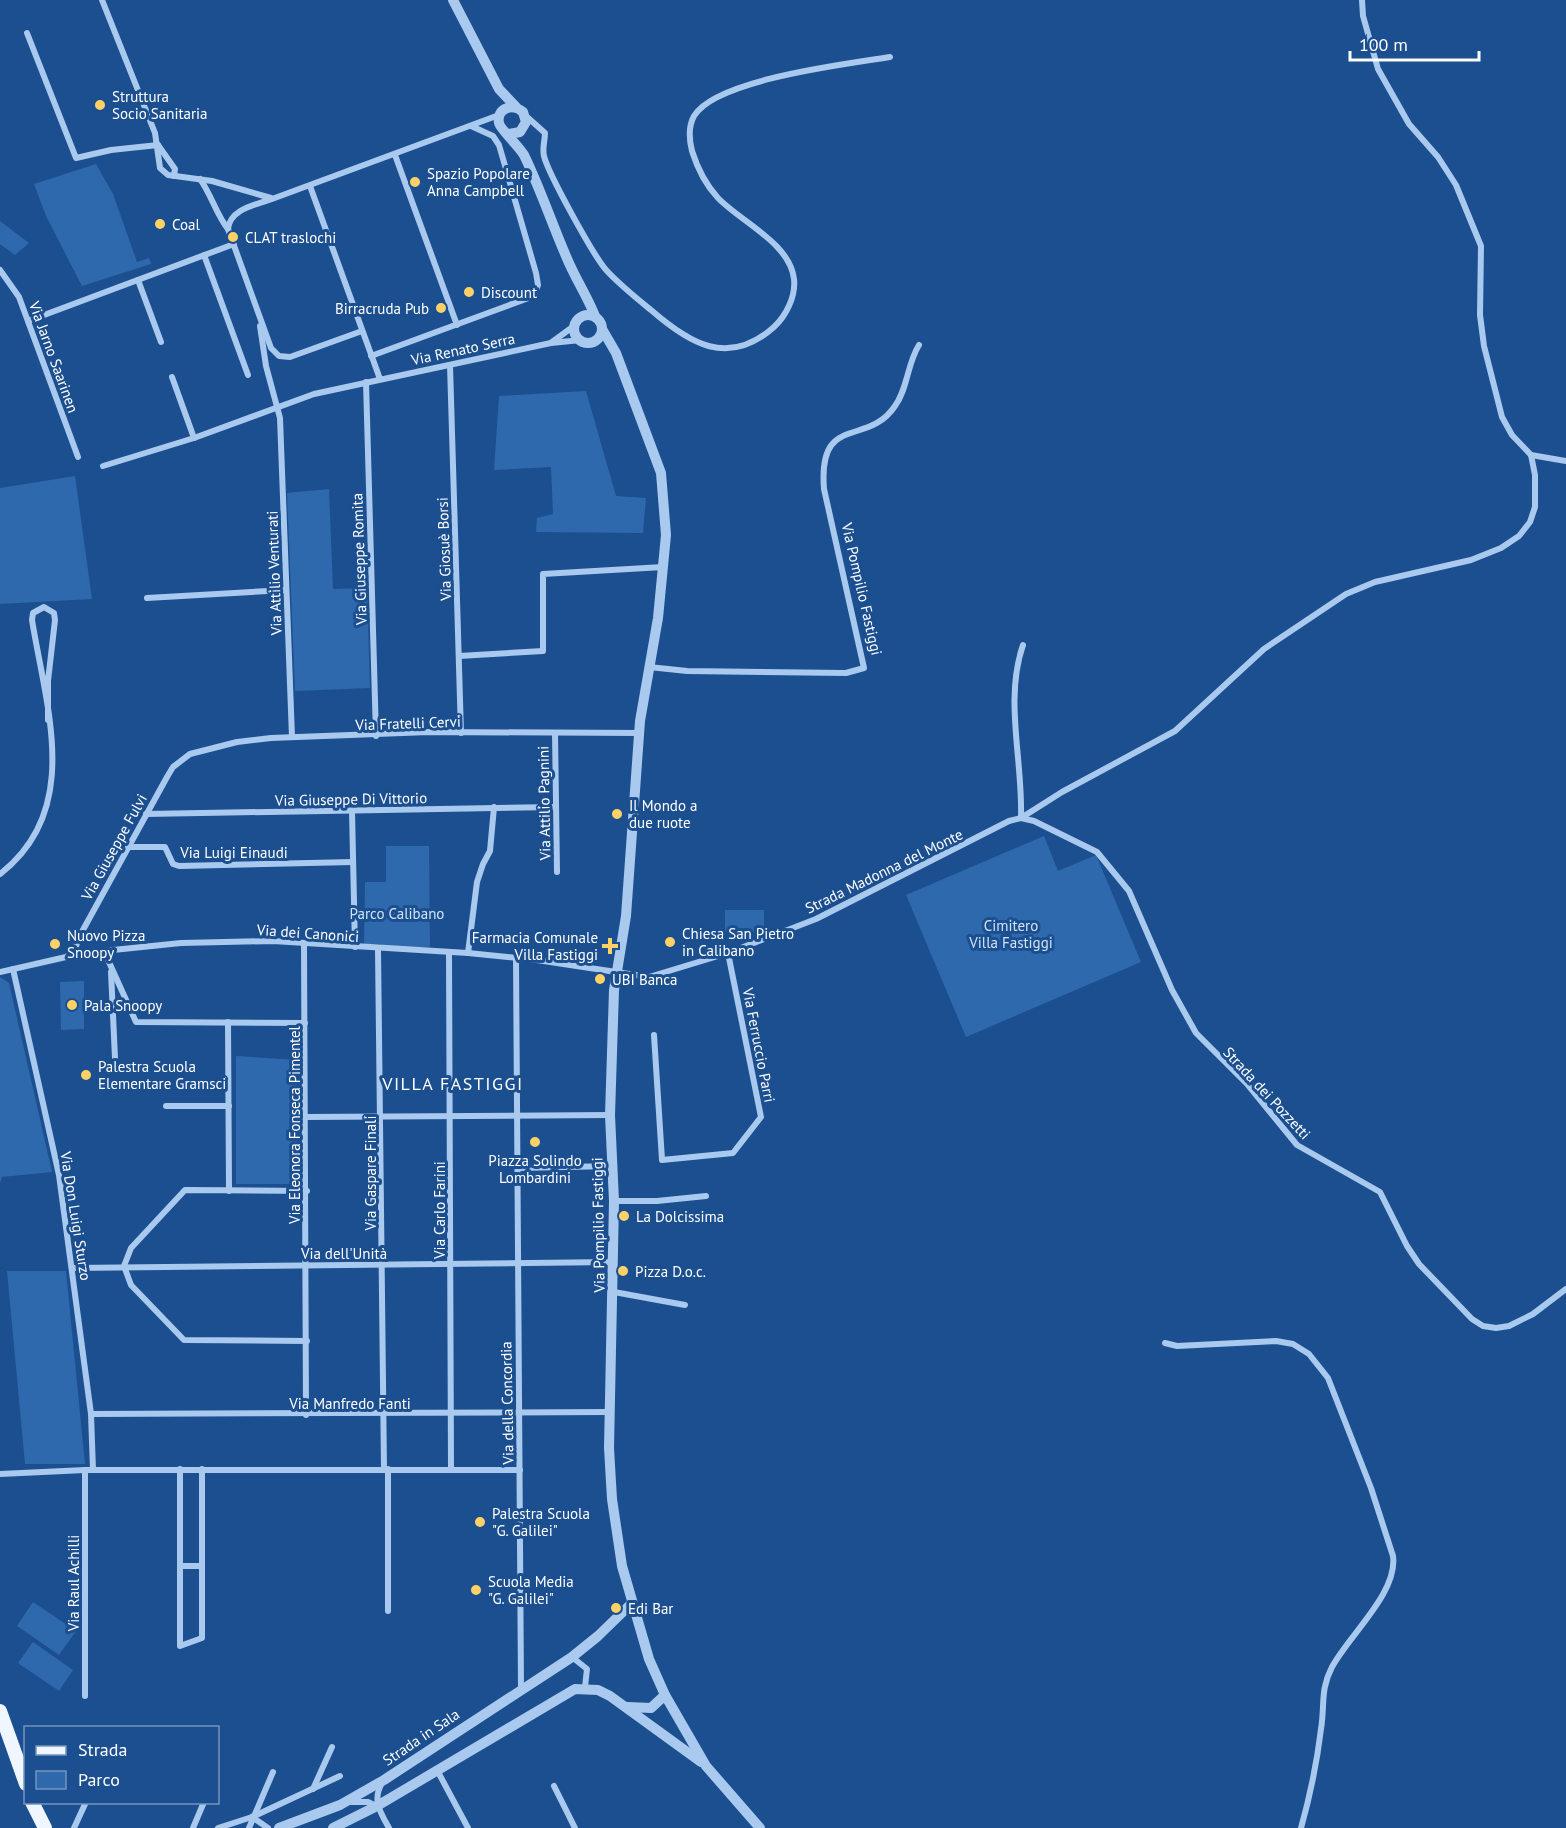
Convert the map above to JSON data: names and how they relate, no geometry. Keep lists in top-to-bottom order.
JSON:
{
  "streets": {
    "street": [
      "Via Renato Serra",
      "Via Jarno Saarinen",
      "Via Giosuè Borsi",
      "Via Giuseppe Romita",
      "Via Attilio Venturati",
      "Via Pompilio Fastiggi",
      "Via Fratelli Cervi",
      "Via Giuseppe Di Vittorio",
      "Via Attilio Pagnini",
      "Via Giuseppe Fulvi",
      "Via Luigi Einaudi",
      "Strada Madonna del Monte",
      "Via dei Canonici",
      "Via Ferruccio Parri",
      "Strada dei Pozzetti",
      "Via Eleonora Fonseca Pimentel",
      "Via Gaspare Finali",
      "Via Carlo Farini",
      "Via Don Luigi Sturzo",
      "Via dell'Unità",
      "Via Manfredo Fanti",
      "Via della Concordia",
      "Via Raul Achilli",
      "Strada in Sala"
    ]
  },
  "crossings": [
    ["Via Renato Serra", "Via Giosuè Borsi"],
    ["Via Renato Serra", "Via Giuseppe Romita"],
    ["Via Renato Serra", "Via Attilio Venturati"],
    ["Via Renato Serra", "Via Pompilio Fastiggi"],
    ["Via Giosuè Borsi", "Via Fratelli Cervi"],
    ["Via Giuseppe Romita", "Via Fratelli Cervi"],
    ["Via Attilio Venturati", "Via Fratelli Cervi"],
    ["Via Pompilio Fastiggi", "Via Fratelli Cervi"],
    ["Via Pompilio Fastiggi", "Strada Madonna del Monte"],
    ["Via Pompilio Fastiggi", "Via dei Canonici"],
    ["Via Pompilio Fastiggi", "Via dell'Unità"],
    ["Via Pompilio Fastiggi", "Via Manfredo Fanti"],
    ["Via Pompilio Fastiggi", "Strada in Sala"],
    ["Via Fratelli Cervi", "Via Attilio Pagnini"],
    ["Via Fratelli Cervi", "Via Giuseppe Fulvi"],
    ["Via Giuseppe Di Vittorio", "Via Attilio Pagnini"],
    ["Via Giuseppe Di Vittorio", "Via Giuseppe Fulvi"],
    ["Via Giuseppe Fulvi", "Via Luigi Einaudi"],
    ["Via Giuseppe Fulvi", "Via dei Canonici"],
    ["Strada Madonna del Monte", "Via dei Canonici"],
    ["Strada Madonna del Monte", "Via Ferruccio Parri"],
    ["Strada Madonna del Monte", "Strada dei Pozzetti"],
    ["Via dei Canonici", "Via Eleonora Fonseca Pimentel"],
    ["Via dei Canonici", "Via Gaspare Finali"],
    ["Via dei Canonici", "Via Carlo Farini"],
    ["Via dei Canonici", "Via Don Luigi Sturzo"],
    ["Via dei Canonici", "Via della Concordia"],
    ["Via Eleonora Fonseca Pimentel", "Via dell'Unità"],
    ["Via Eleonora Fonseca Pimentel", "Via Manfredo Fanti"],
    ["Via Gaspare Finali", "Via dell'Unità"],
    ["Via Gaspare Finali", "Via Manfredo Fanti"],
    ["Via Carlo Farini", "Via dell'Unità"],
    ["Via Carlo Farini", "Via Manfredo Fanti"],
    ["Via Don Luigi Sturzo", "Via dell'Unità"],
    ["Via Don Luigi Sturzo", "Via Manfredo Fanti"],
    ["Via dell'Unità", "Via della Concordia"],
    ["Via Manfredo Fanti", "Via della Concordia"],
    ["Via della Concordia", "Strada in Sala"]
  ],
  "districts": ["VILLA FASTIGGI"],
  "parks": ["Parco Calibano", "Cimitero Villa Fastiggi"],
  "places": {
    "other": [
      "Struttura Socio Sanitaria",
      "Spazio Popolare Anna Campbell",
      "Coal",
      "CLAT traslochi",
      "Discount",
      "Birracruda Pub",
      "Il Mondo a due ruote",
      "Chiesa San Pietro in Calibano",
      "Nuovo Pizza Snoopy",
      "UBI Banca",
      "Pala Snoopy",
      "Palestra Scuola Elementare Gramsci",
      "Piazza Solindo Lombardini",
      "La Dolcissima",
      "Pizza D.o.c.",
      "Palestra Scuola \"G. Galilei\"",
      "Scuola Media \"G. Galilei\"",
      "Edi Bar"
    ],
    "health": ["Farmacia Comunale Villa Fastiggi"]
  },
  "legend": ["Strada", "Parco"],
  "scale_bar": "100 m"
}
